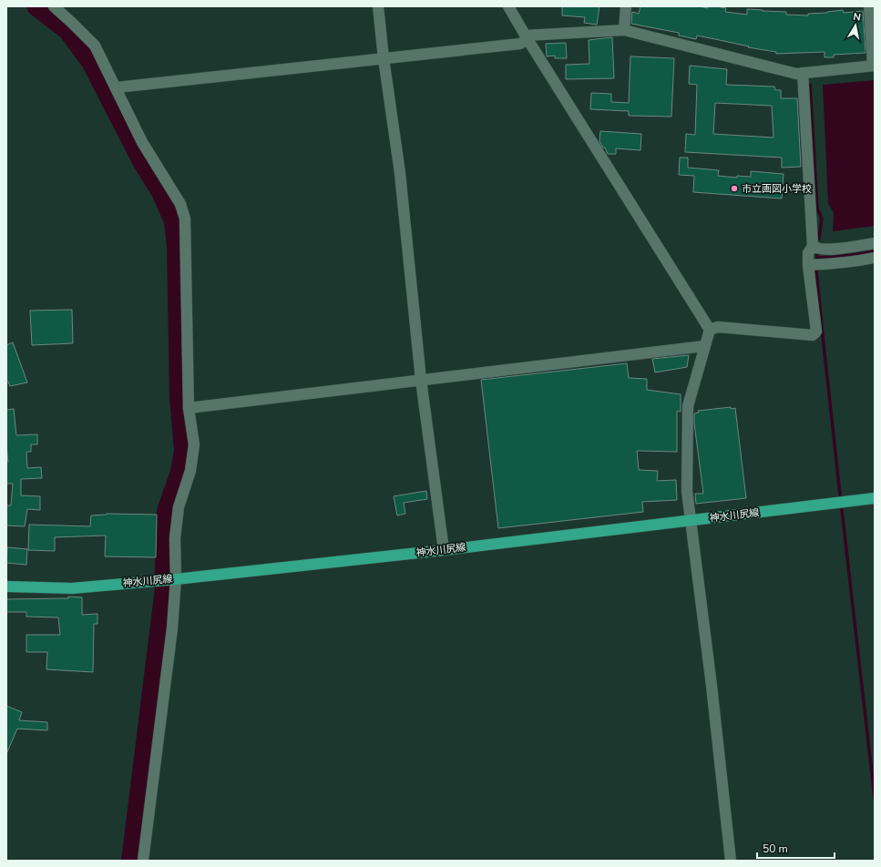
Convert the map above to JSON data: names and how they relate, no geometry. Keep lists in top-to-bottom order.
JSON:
{
  "streets": {
    "main road": ["神水川尻線"]
  },
  "places": ["市立画図小学校"],
  "scale_bar": "50 m",
  "north": "top"
}
